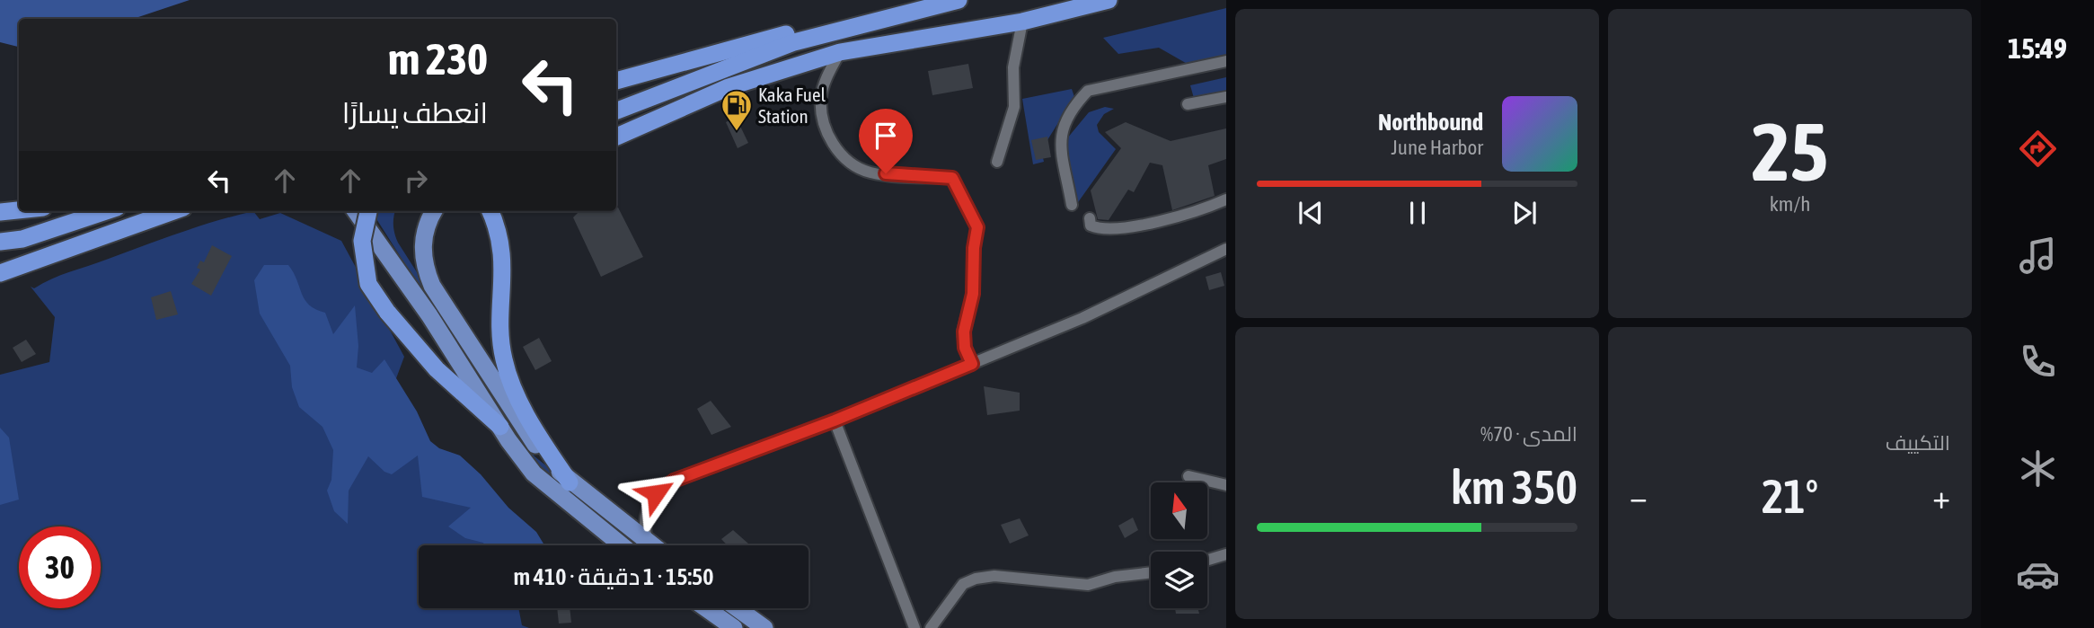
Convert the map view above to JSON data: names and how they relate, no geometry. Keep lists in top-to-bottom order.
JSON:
{
  "places": {
    "fuel station": ["Kaka Fuel Station"]
  },
  "north": "top",
  "page": {
    "tabs": "15:49",
    "tile": [
      ["25", "km/h"],
      "التكييف",
      ["المدى · 70%", "350 km"]
    ],
    "turn": ["230 m", "انعطف يسارًا"],
    "song": ["Northbound", "June Harbor"],
    "heat": ["−", "21°", "+"],
    "limit": "30",
    "trip": "15:50 · 1 دقيقة · 410 m"
  }
}
